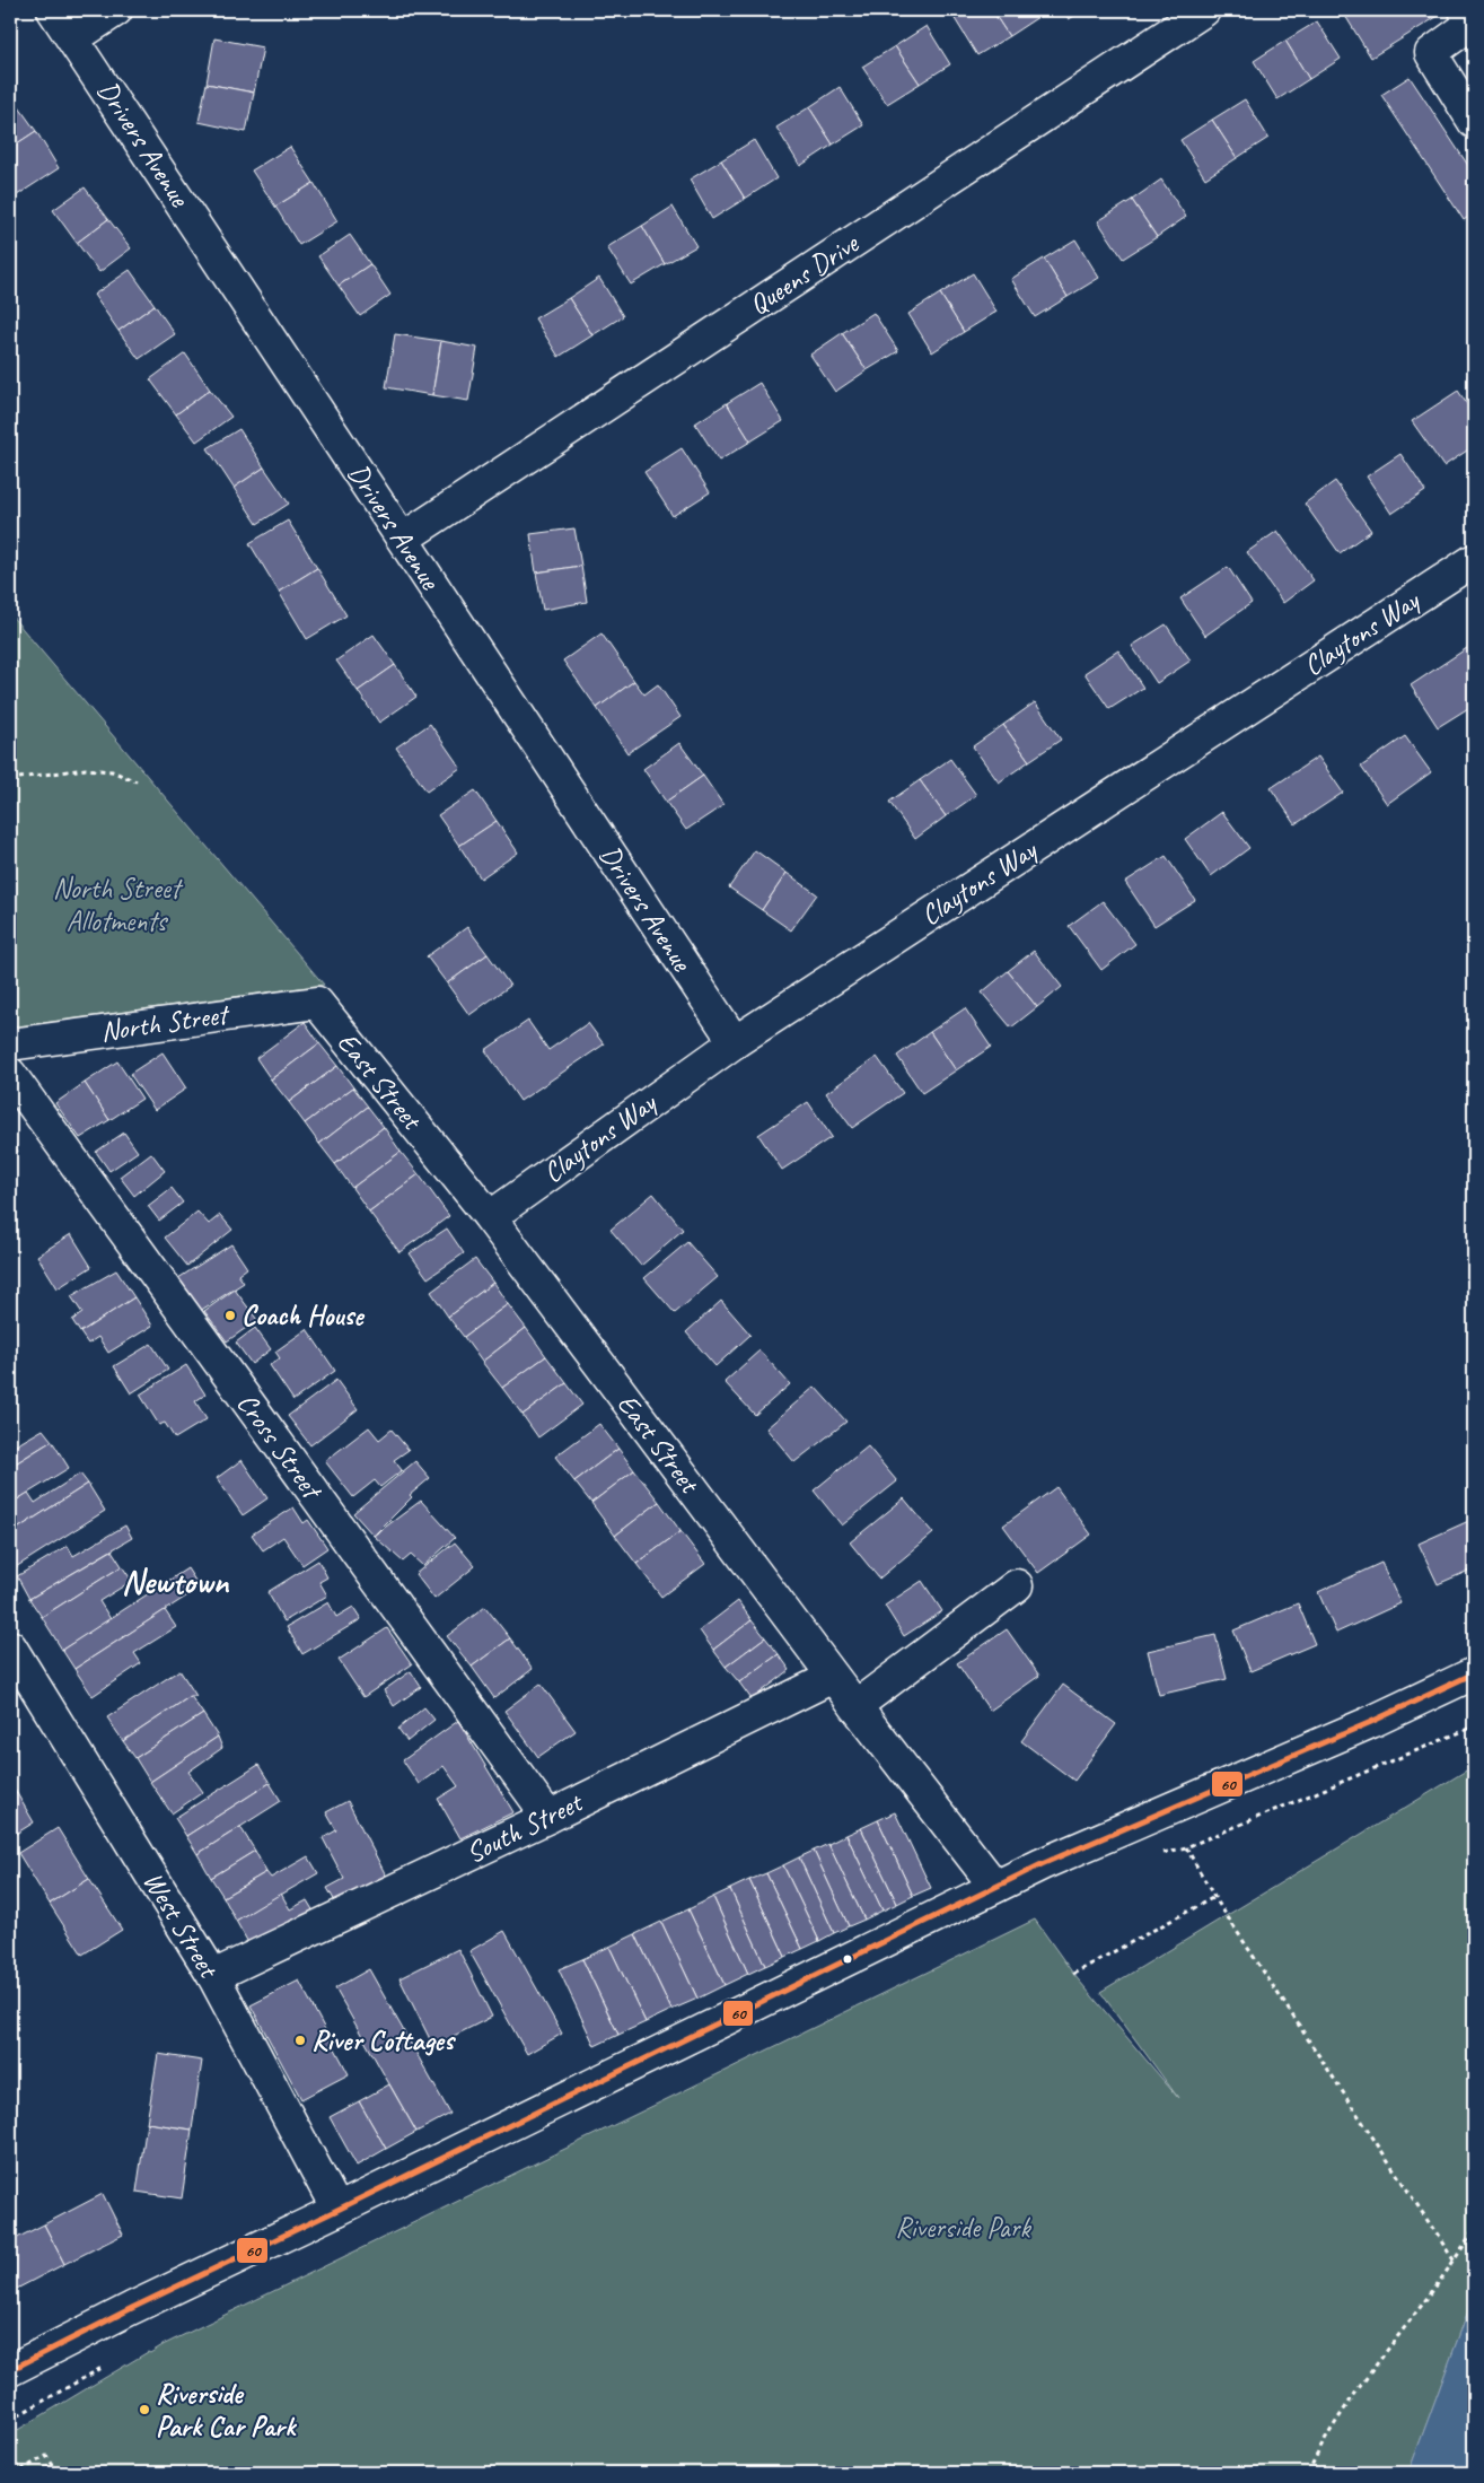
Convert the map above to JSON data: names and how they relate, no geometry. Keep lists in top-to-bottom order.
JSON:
{
  "streets": {
    "street": [
      "Drivers Avenue",
      "Queens Drive",
      "Claytons Way",
      "North Street",
      "East Street",
      "Cross Street",
      "South Street",
      "West Street"
    ]
  },
  "crossings": [
    ["Drivers Avenue", "Queens Drive"],
    ["Drivers Avenue", "Claytons Way"],
    ["Claytons Way", "East Street"],
    ["North Street", "East Street"],
    ["East Street", "South Street"],
    ["Cross Street", "South Street"],
    ["South Street", "West Street"]
  ],
  "districts": ["Newtown"],
  "parks": ["North Street Allotments", "Riverside Park"],
  "places": ["Coach House", "River Cottages", "Riverside Park Car Park"],
  "lines": ["transit line 60"]
}
